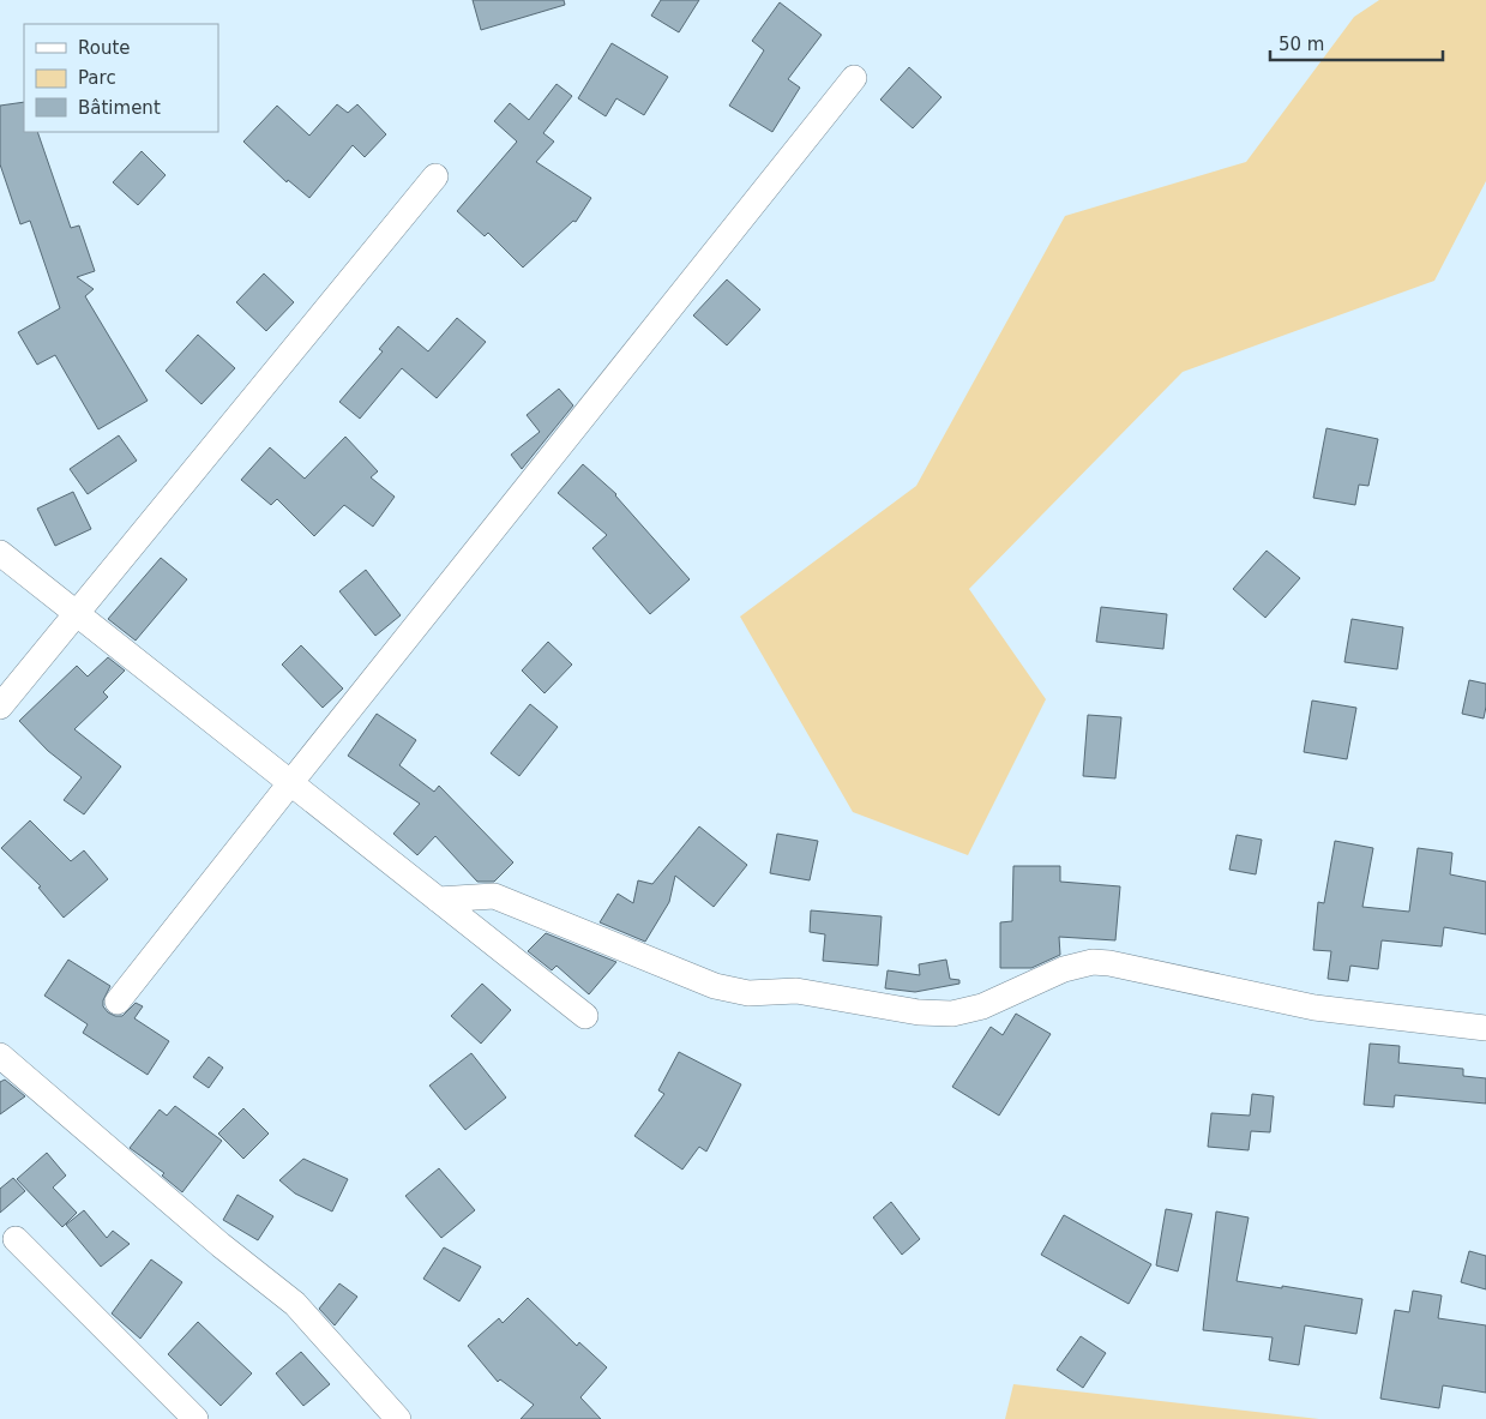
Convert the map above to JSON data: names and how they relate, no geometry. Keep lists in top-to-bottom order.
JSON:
{
  "legend": ["Route", "Parc", "Bâtiment"],
  "scale_bar": "50 m"
}
